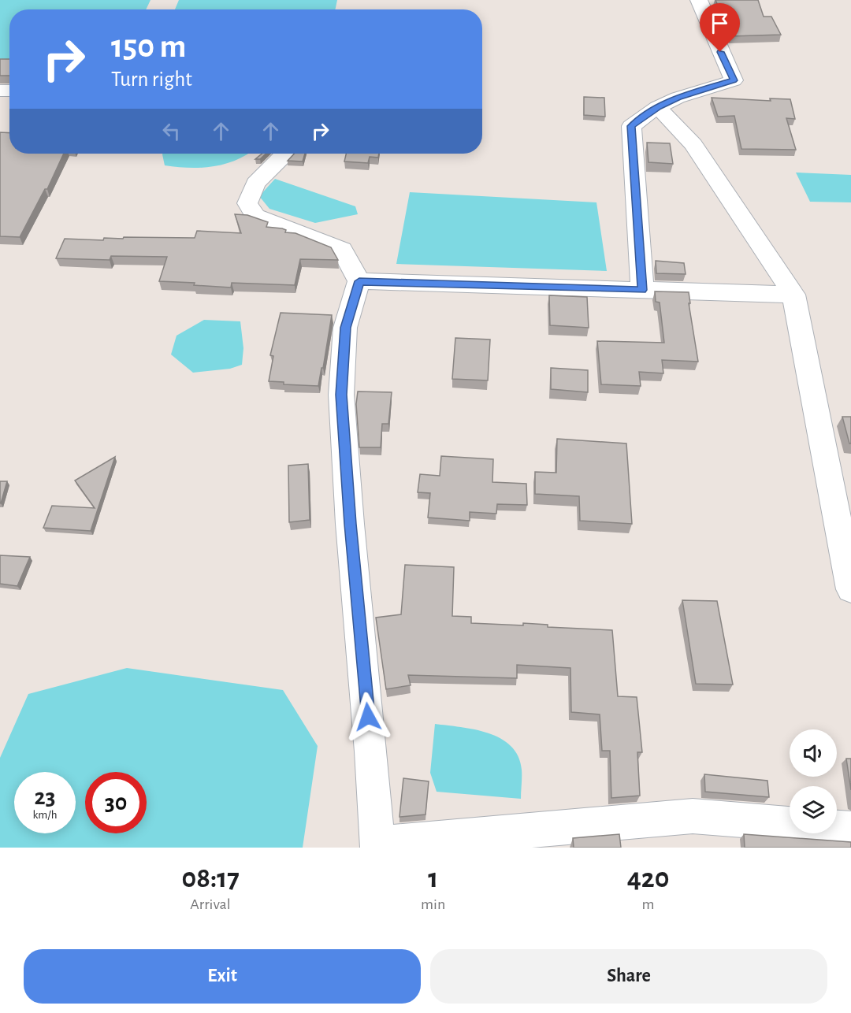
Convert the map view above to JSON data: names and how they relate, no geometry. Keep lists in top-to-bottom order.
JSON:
{
  "page": {
    "turn": ["150 m", "Turn right"],
    "speed": "23 km/h",
    "limit": "30",
    "eta": [
      "08:17",
      "Arrival",
      "1",
      "min",
      "420",
      "m"
    ],
    "buttons": ["Exit", "Share"]
  }
}
